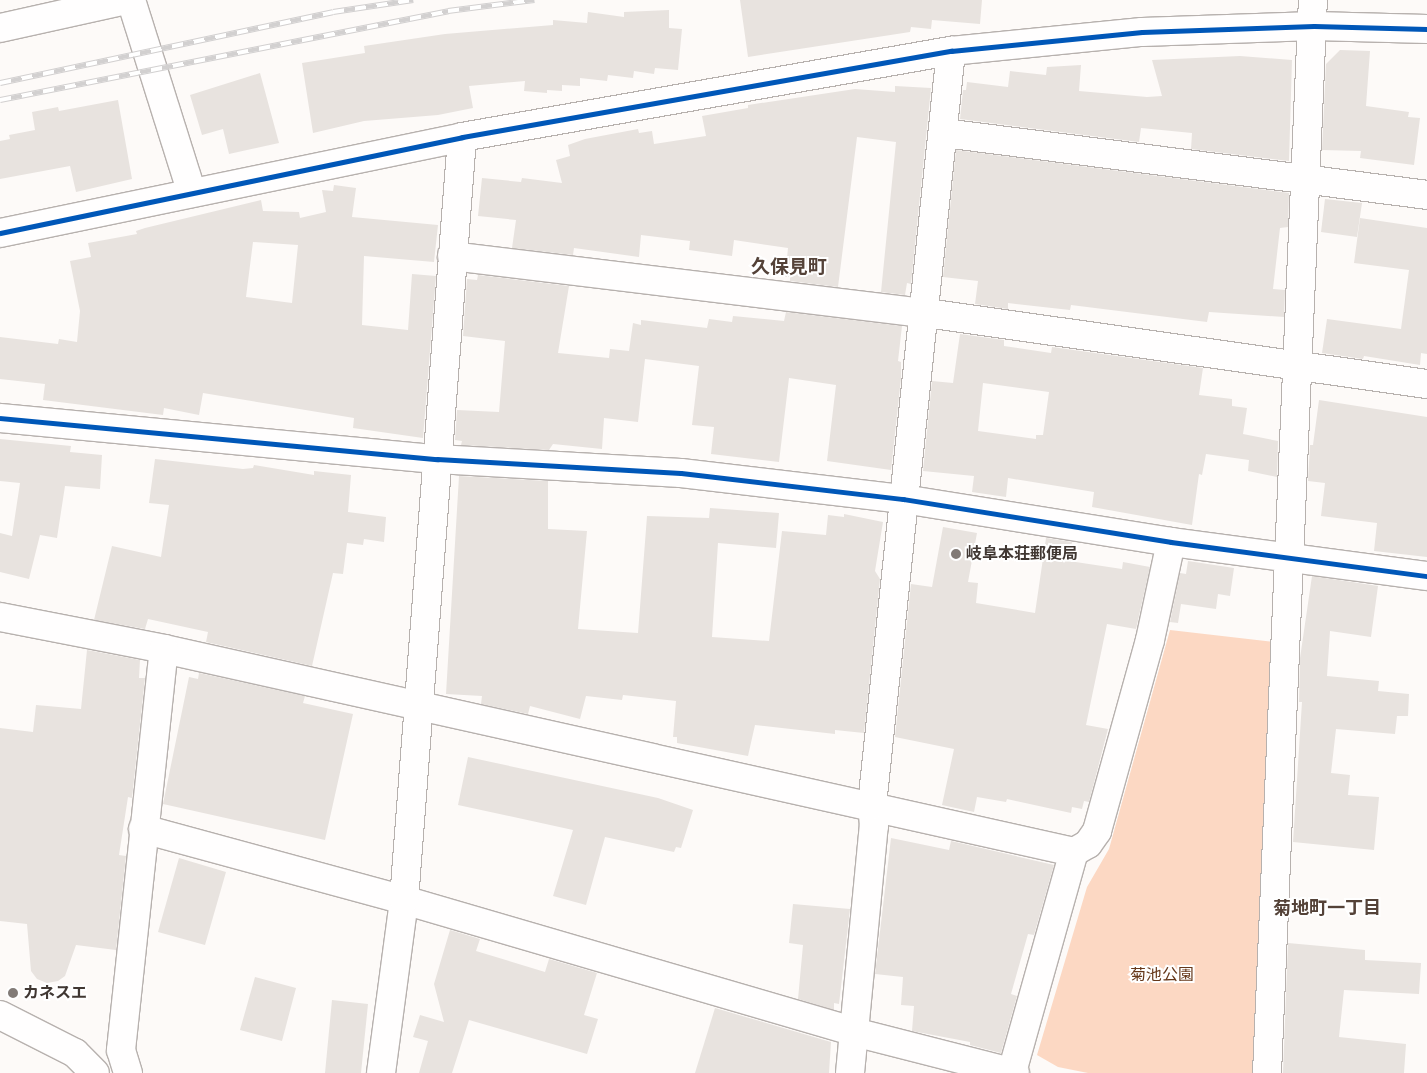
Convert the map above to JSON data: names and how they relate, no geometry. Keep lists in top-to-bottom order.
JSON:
{
  "districts": ["久保見町", "菊地町一丁目"],
  "parks": ["菊池公園"],
  "places": ["岐阜本荘郵便局", "カネスエ"]
}
